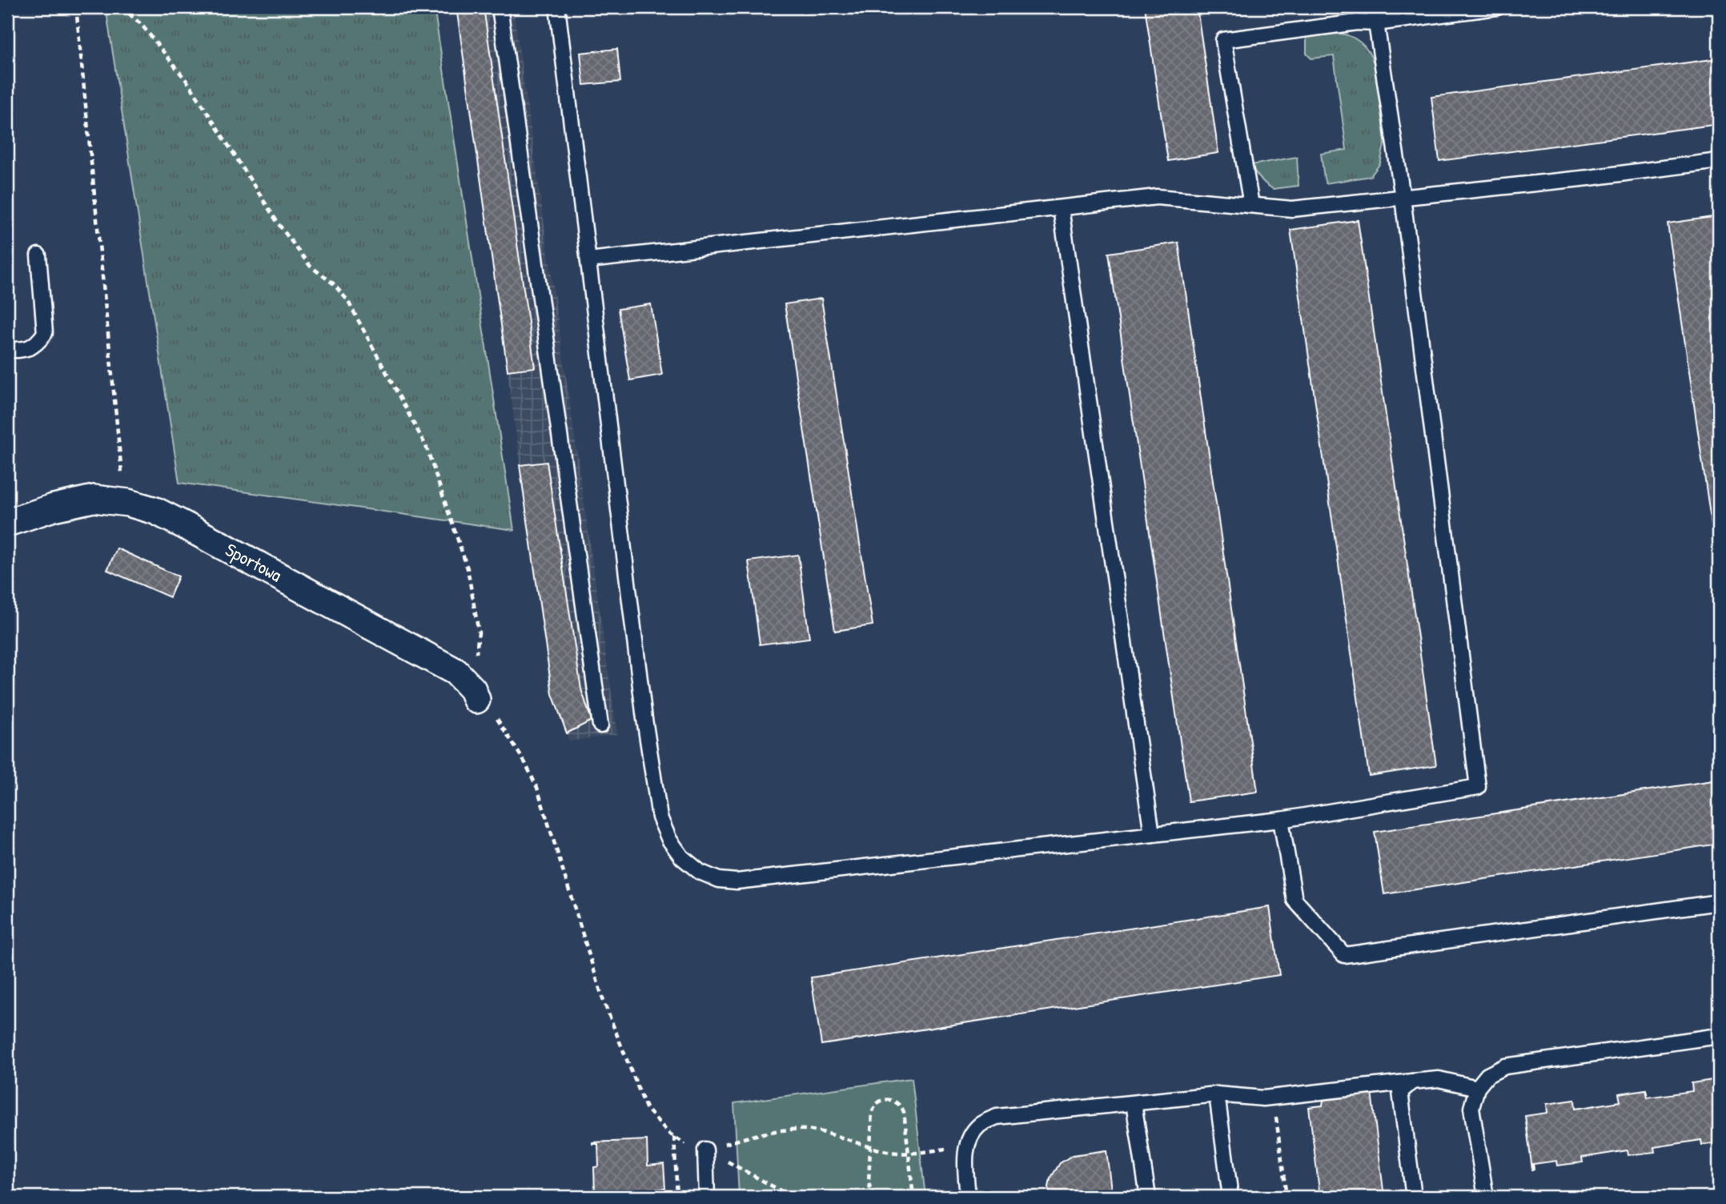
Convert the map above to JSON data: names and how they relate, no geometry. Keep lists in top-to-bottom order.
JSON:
{
  "streets": {
    "street": ["Sportowa"]
  }
}
